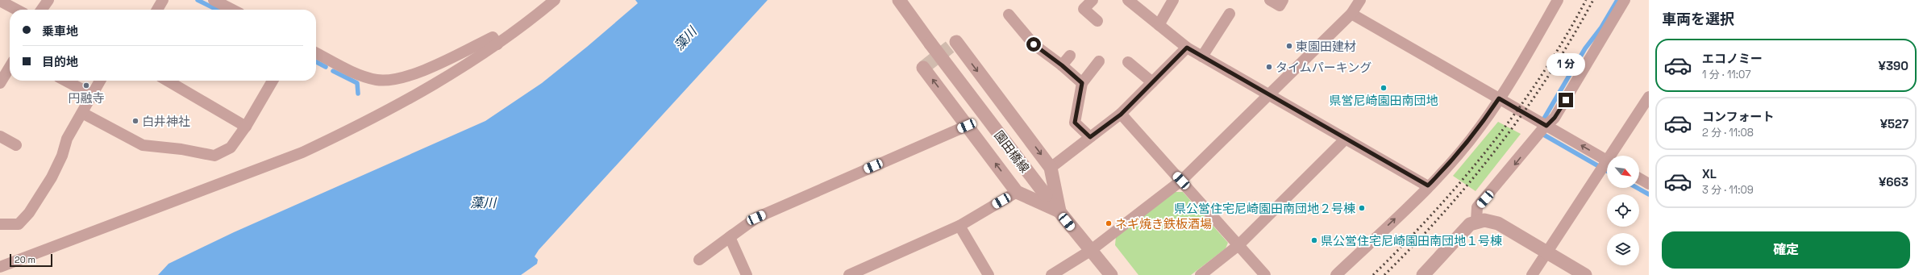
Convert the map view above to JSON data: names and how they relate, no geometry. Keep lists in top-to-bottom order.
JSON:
{
  "streets": {
    "street": ["園田橋線"]
  },
  "water": ["藻川"],
  "places": [
    "東園田建材",
    "タイムパーキング",
    "円融寺",
    "県営尼崎園田南団地",
    "白井神社",
    "県公営住宅尼崎園田南団地２号棟",
    "ネギ焼き鉄板酒場",
    "県公営住宅尼崎園田南団地１号棟"
  ],
  "scale_bar": "20 m",
  "north": "bottom right",
  "page": {
    "heading": "車両を選択",
    "banner": ["乗車地", "目的地"],
    "list": [
      {
        "name": "エコノミー",
        "note": "1 分 · 11:07",
        "value": "¥390"
      },
      {
        "name": "コンフォート",
        "note": "2 分 · 11:08",
        "value": "¥527"
      },
      {
        "name": "XL",
        "note": "3 分 · 11:09",
        "value": "¥663"
      }
    ],
    "bubble": "1 分",
    "buttons": "確定",
    "scale": "20 m"
  }
}
